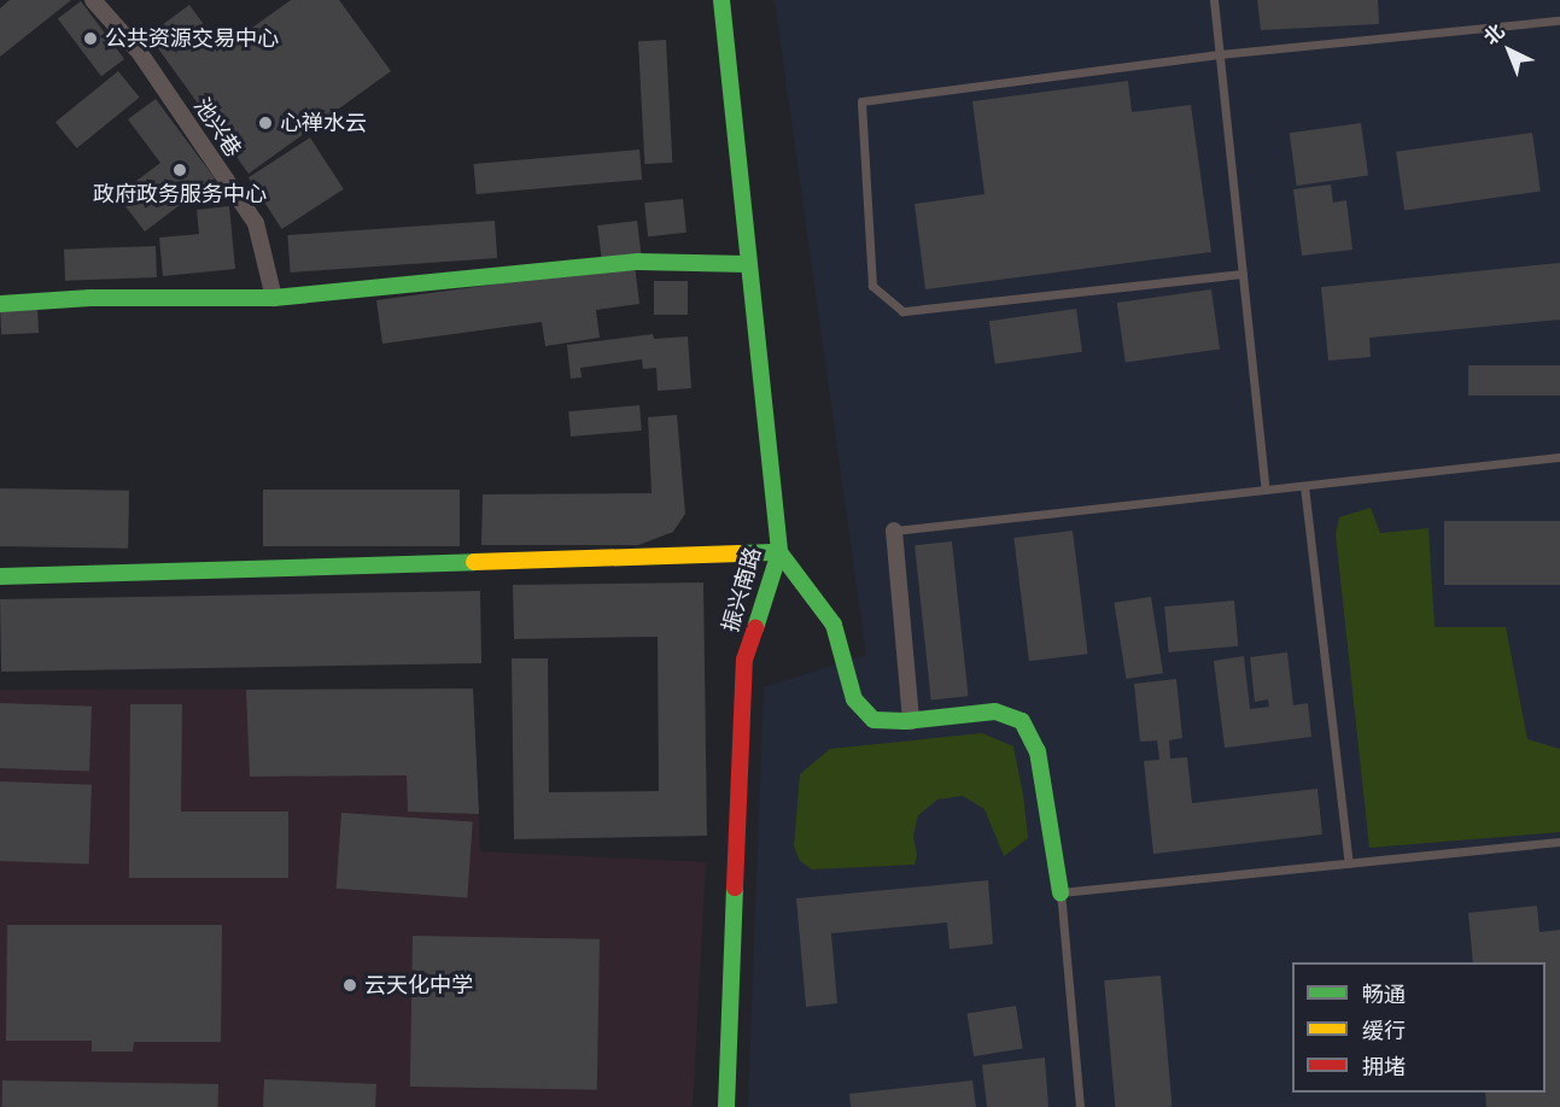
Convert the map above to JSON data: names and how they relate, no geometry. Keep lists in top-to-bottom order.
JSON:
{
  "streets": {
    "street": ["池兴巷", "振兴南路"]
  },
  "places": [
    "公共资源交易中心",
    "心禅水云",
    "政府政务服务中心",
    "云天化中学"
  ],
  "legend": ["畅通", "缓行", "拥堵"],
  "north": "top left"
}
